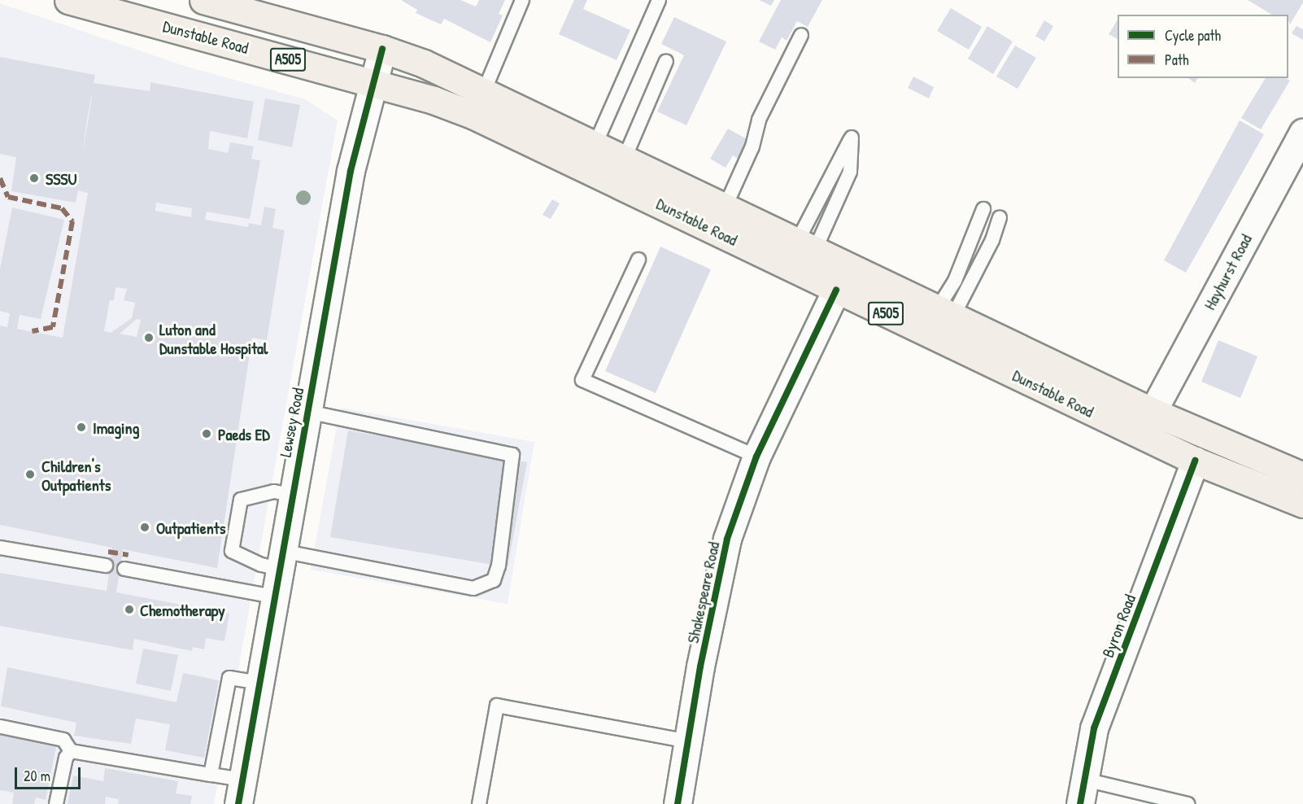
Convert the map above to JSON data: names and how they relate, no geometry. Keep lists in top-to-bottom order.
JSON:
{
  "streets": {
    "main road": ["Dunstable Road", "A505"],
    "street": [
      "Hayhurst Road",
      "Lewsey Road",
      "Shakespeare Road",
      "Byron Road"
    ]
  },
  "crossings": [
    ["Dunstable Road", "Hayhurst Road"],
    ["Dunstable Road", "Lewsey Road"],
    ["Dunstable Road", "Shakespeare Road"],
    ["Dunstable Road", "Byron Road"]
  ],
  "places": [
    "SSSU",
    "Luton and Dunstable Hospital",
    "Imaging",
    "Paeds ED",
    "Children's Outpatients",
    "Outpatients",
    "Chemotherapy"
  ],
  "legend": ["Cycle path", "Path"],
  "scale_bar": "20 m"
}
